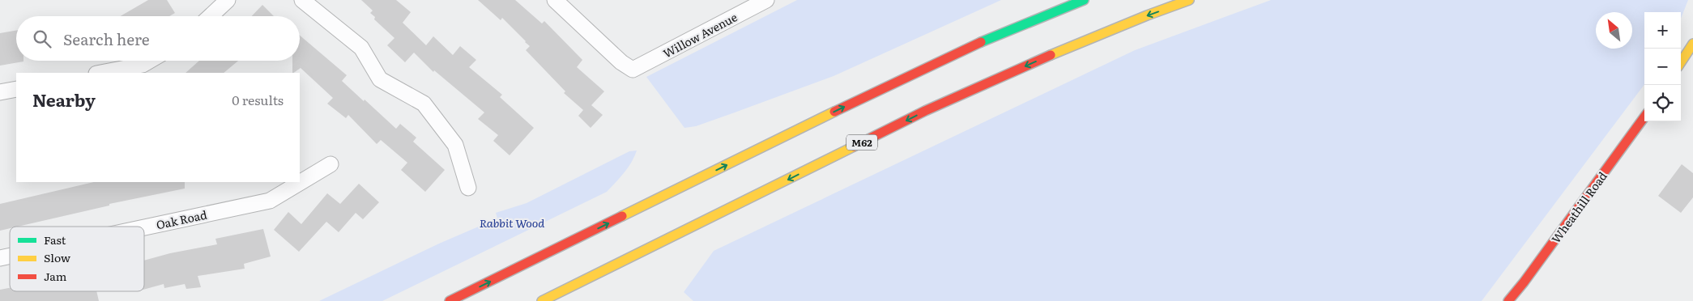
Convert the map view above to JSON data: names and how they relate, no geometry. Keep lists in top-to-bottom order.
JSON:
{
  "streets": {
    "main road": ["M62", "Wheathill Road"],
    "street": ["Willow Avenue", "Oak Road"]
  },
  "parks": ["Rabbit Wood"],
  "legend": ["Fast", "Slow", "Jam"],
  "north": "top left",
  "page": {
    "map_buttons": ["+", "−"],
    "search": "Search here",
    "heading": ["Nearby", "0 results"]
  }
}
